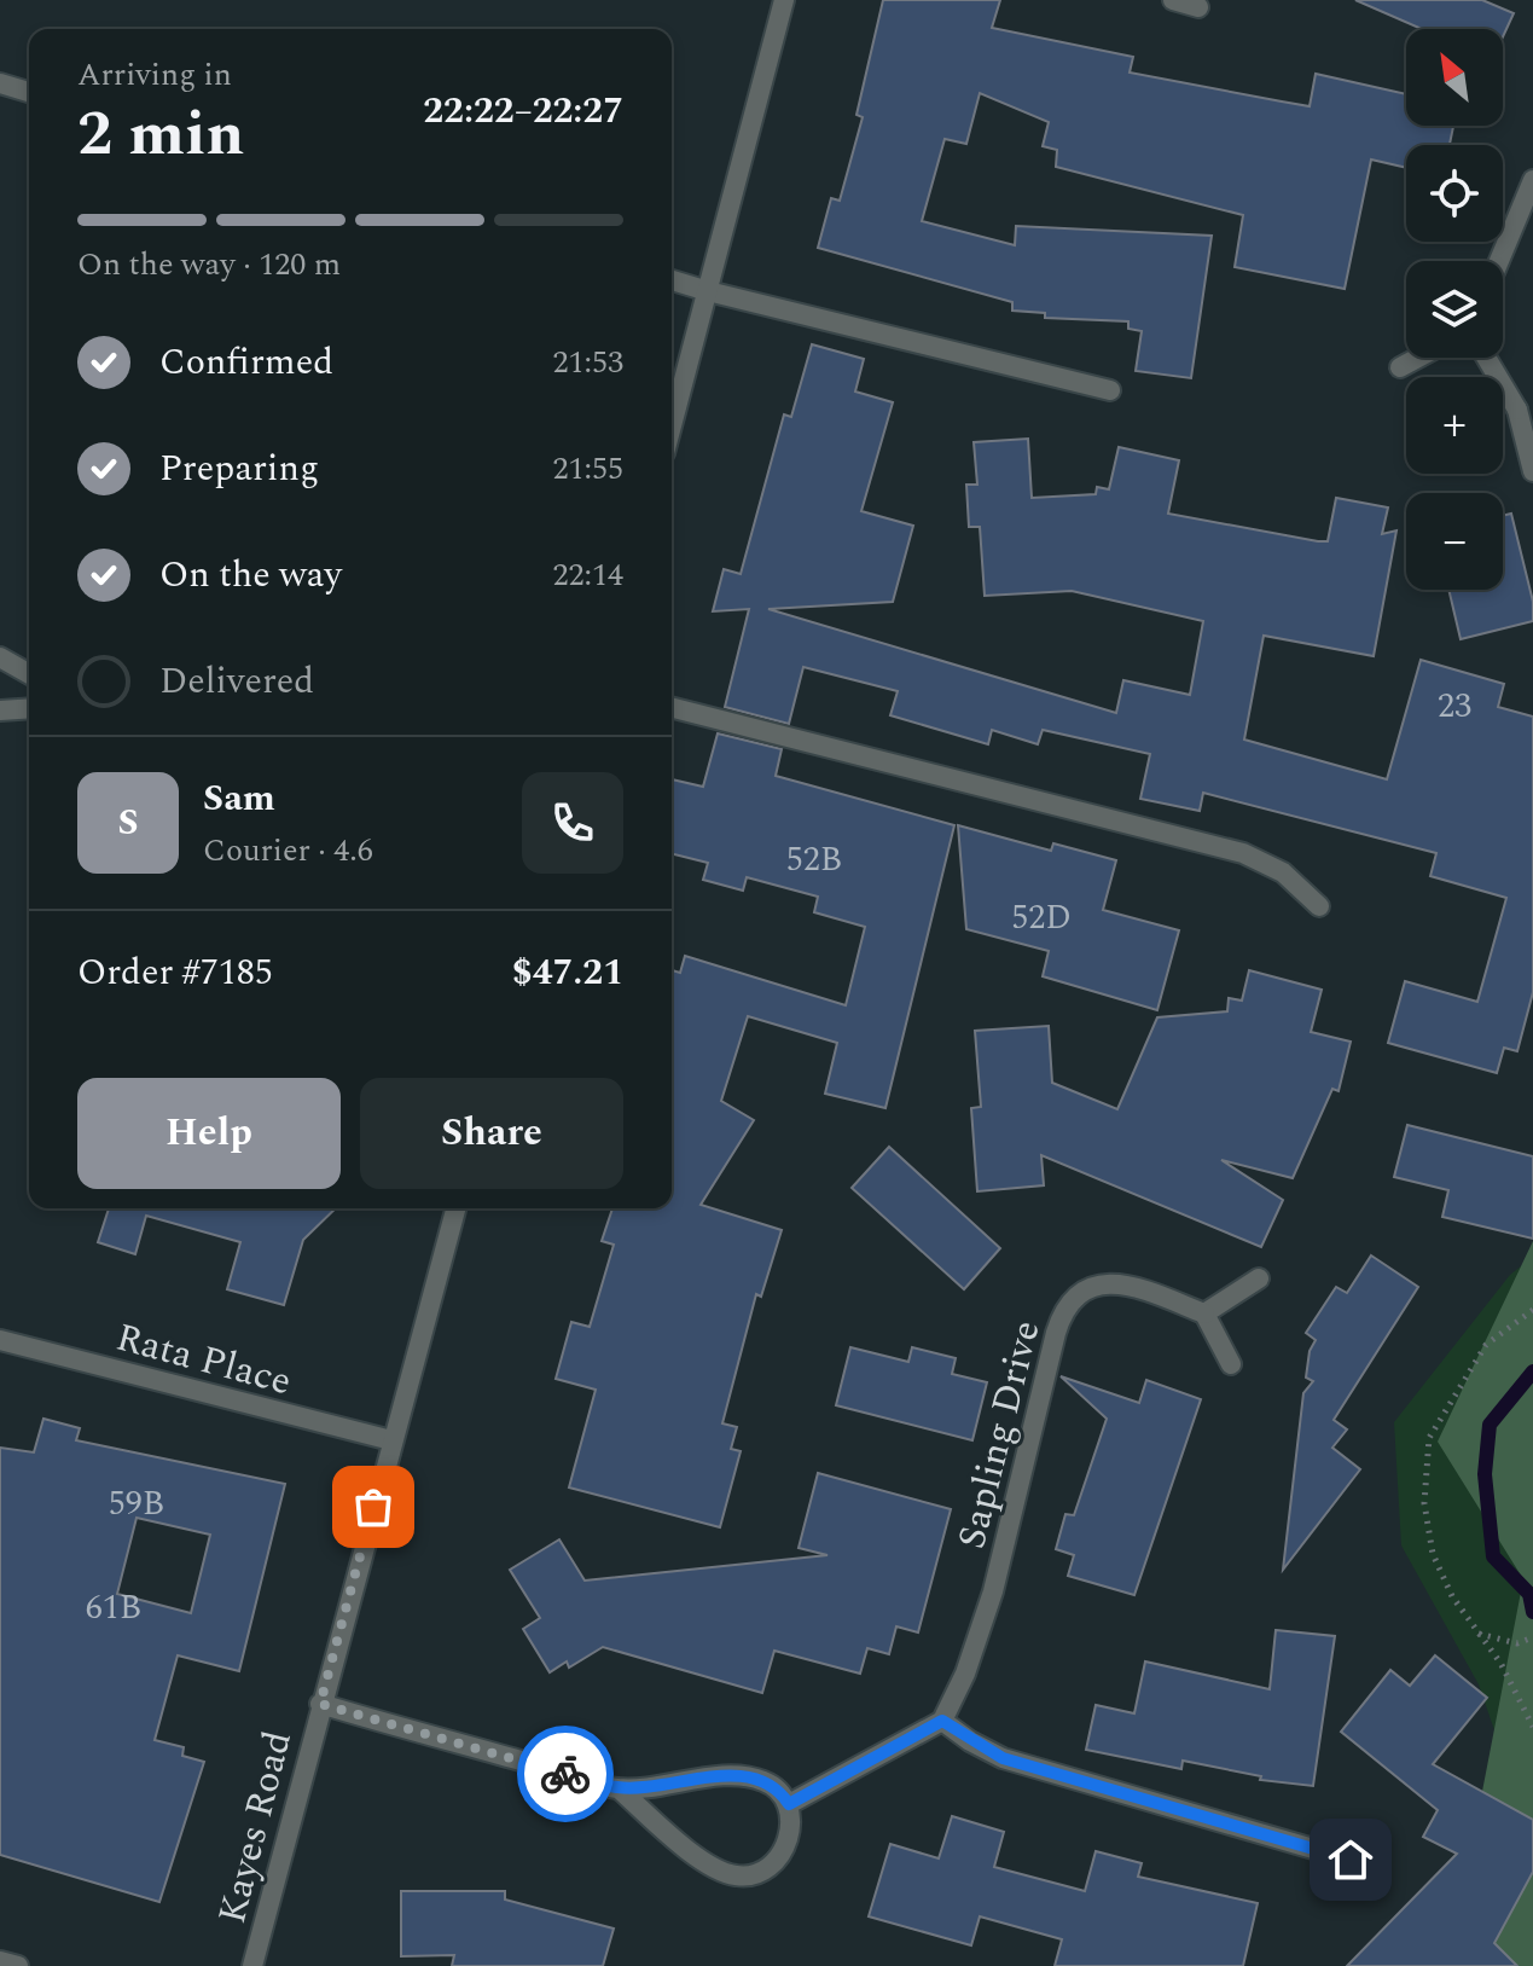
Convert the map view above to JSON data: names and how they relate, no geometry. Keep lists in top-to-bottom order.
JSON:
{
  "streets": {
    "street": ["Rata Place", "Sapling Drive", "Kayes Road"]
  },
  "crossings": [
    ["Rata Place", "Kayes Road"]
  ],
  "house_numbers": [
    "23",
    "52B",
    "52D",
    "59B",
    "61B"
  ],
  "north": "top left",
  "page": {
    "map_buttons": ["+", "−"],
    "heading": ["2 min", "Arriving in", "22:22–22:27"],
    "panel": [
      "Sam",
      "Courier · 4.6",
      "Order #7185",
      "$47.21"
    ],
    "bar": "On the way · 120 m",
    "list": [
      ["Confirmed", "21:53"],
      ["Preparing", "21:55"],
      ["On the way", "22:14"],
      "Delivered"
    ],
    "round": "S",
    "buttons": ["Help", "Share"]
  }
}
